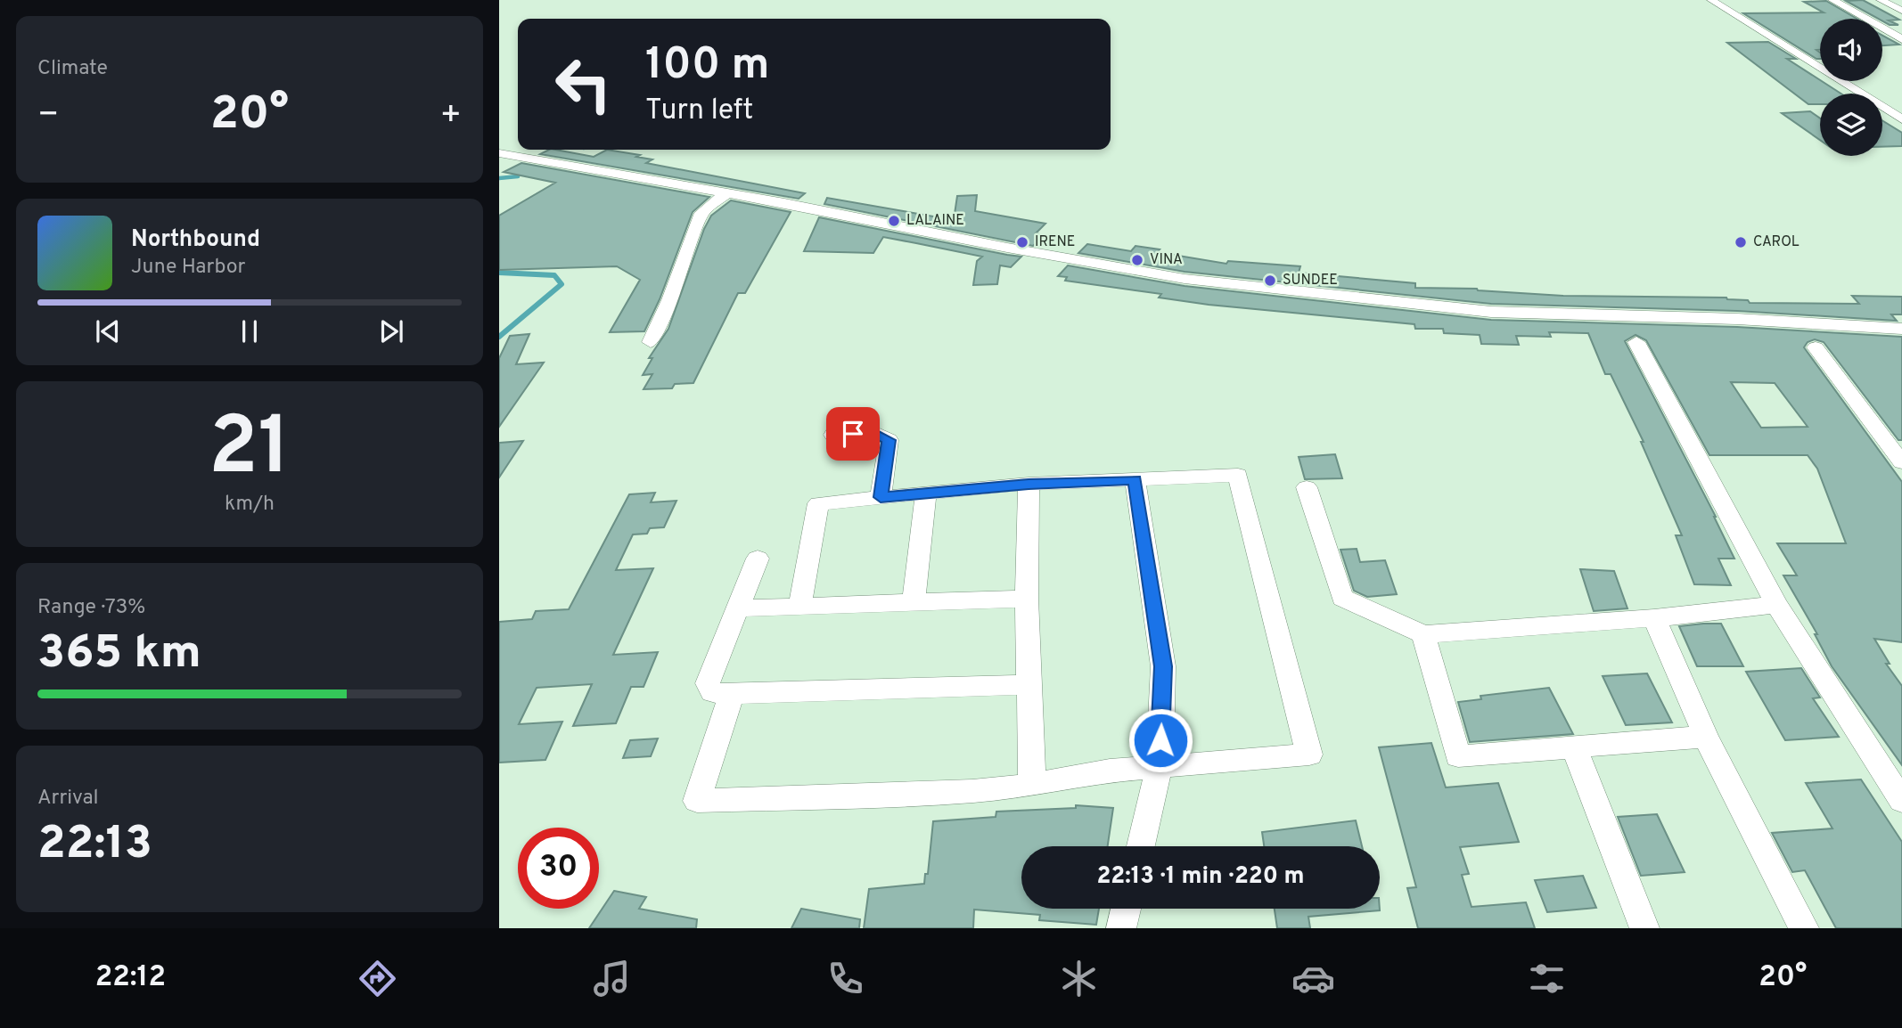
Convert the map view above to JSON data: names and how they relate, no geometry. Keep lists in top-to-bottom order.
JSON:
{
  "places": [
    "LALAINE",
    "IRENE",
    "CAROL",
    "VINA",
    "SUNDEE"
  ],
  "page": {
    "tile": [
      "Climate",
      ["21", "km/h"],
      ["Range · 73%", "365 km"],
      ["Arrival", "22:13"]
    ],
    "turn": ["100 m", "Turn left"],
    "heat": ["−", "20°", "+"],
    "song": ["Northbound", "June Harbor"],
    "limit": "30",
    "trip": "22:13 · 1 min · 220 m",
    "tabs": ["22:12", "20°"]
  }
}
